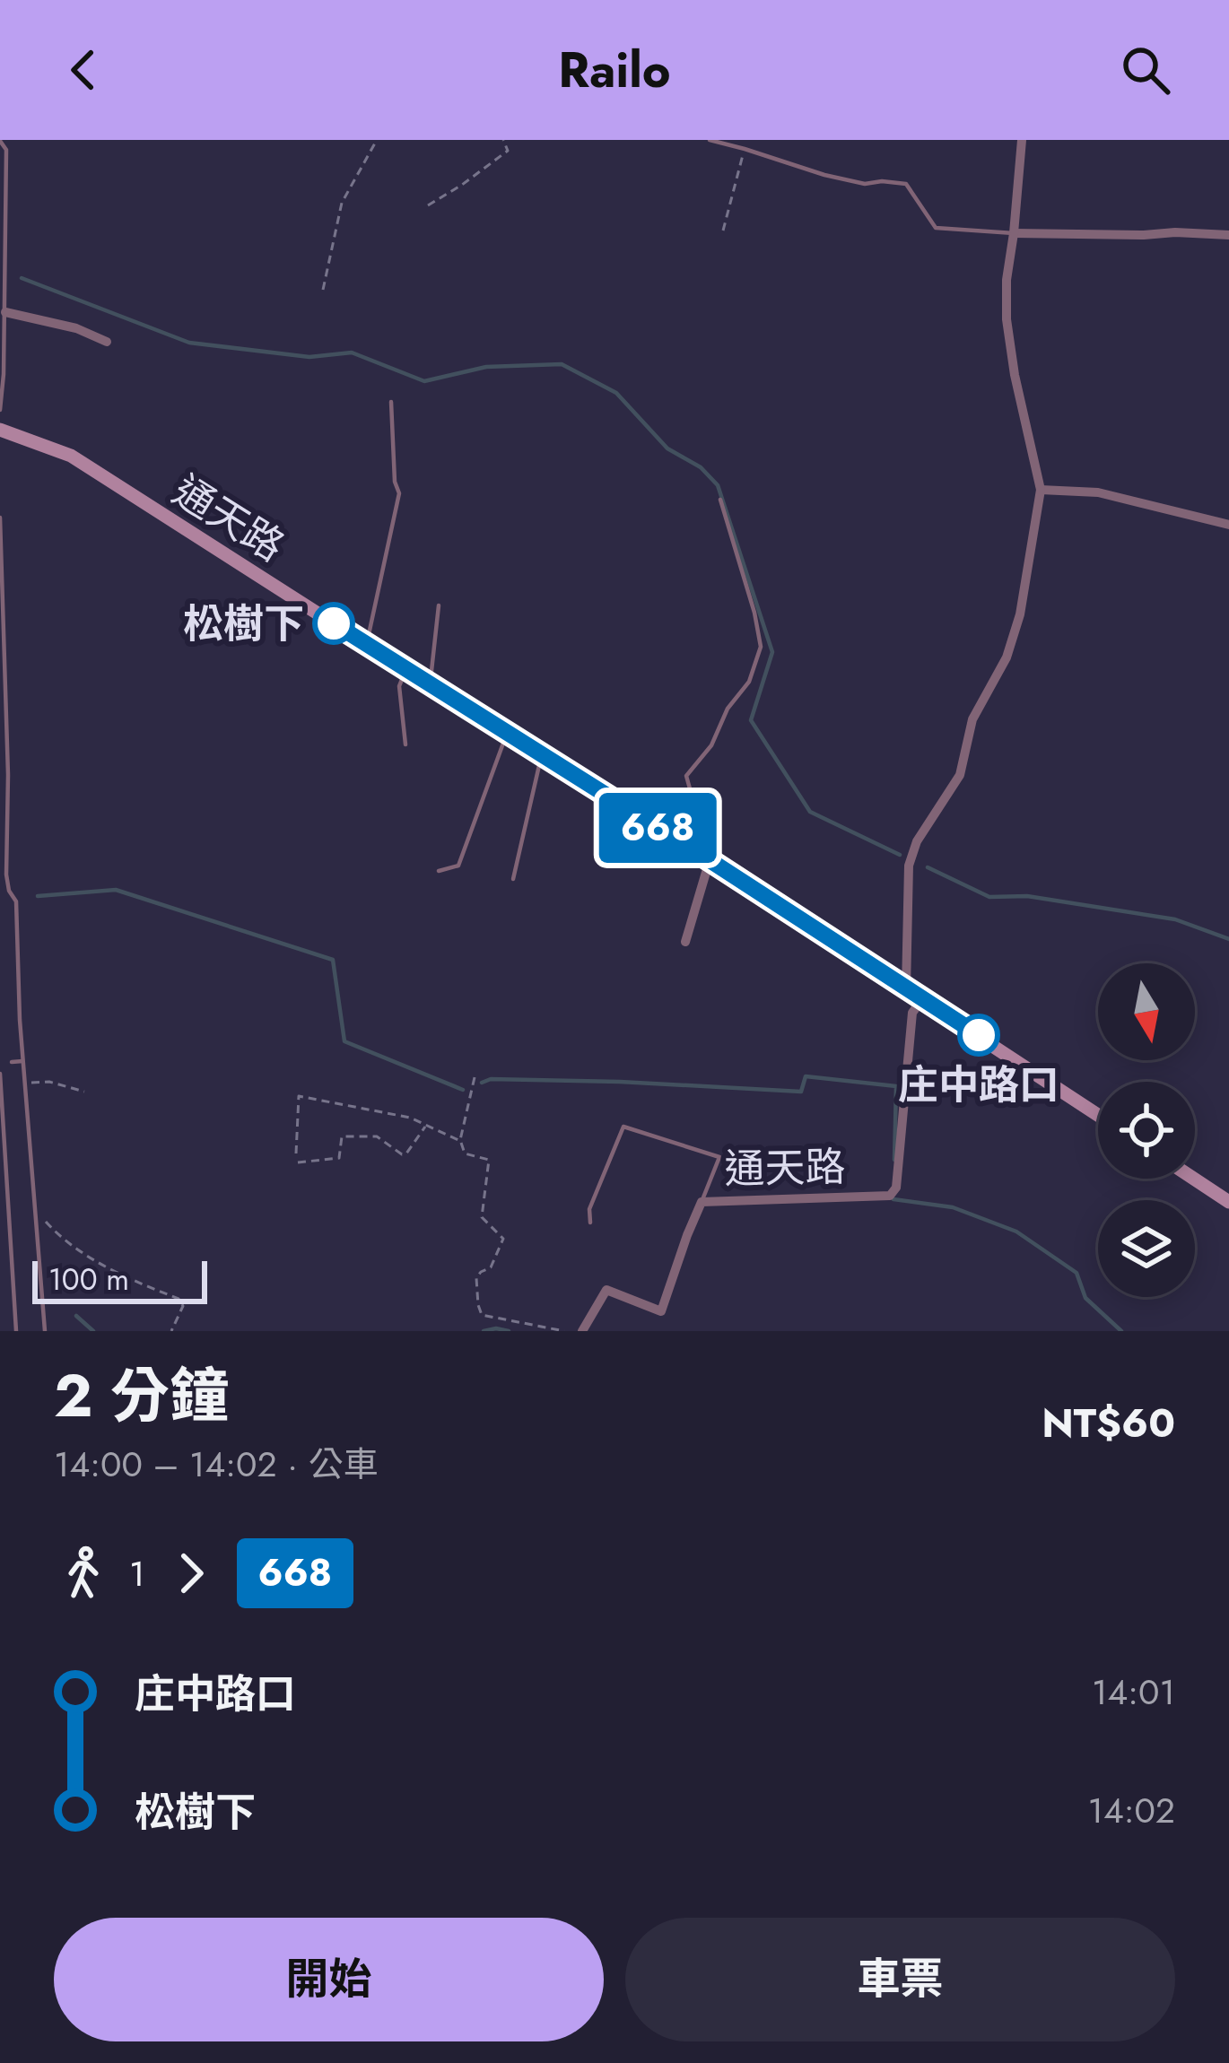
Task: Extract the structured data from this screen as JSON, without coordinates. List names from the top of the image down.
{
  "streets": {
    "street": ["通天路"]
  },
  "places": ["松樹下", "庄中路口"],
  "lines": ["bus line 668"],
  "scale_bar": "100 m",
  "north": "bottom",
  "page": {
    "header": "Railo",
    "on_map": "668",
    "scale": "100 m",
    "heading": ["2 分鐘", "14:00 – 14:02 · 公車", "NT$60"],
    "legs": ["1", "668"],
    "list": [
      {
        "name": "庄中路口",
        "value": "14:01"
      },
      {
        "name": "松樹下",
        "value": "14:02"
      }
    ],
    "buttons": ["開始", "車票"]
  }
}
